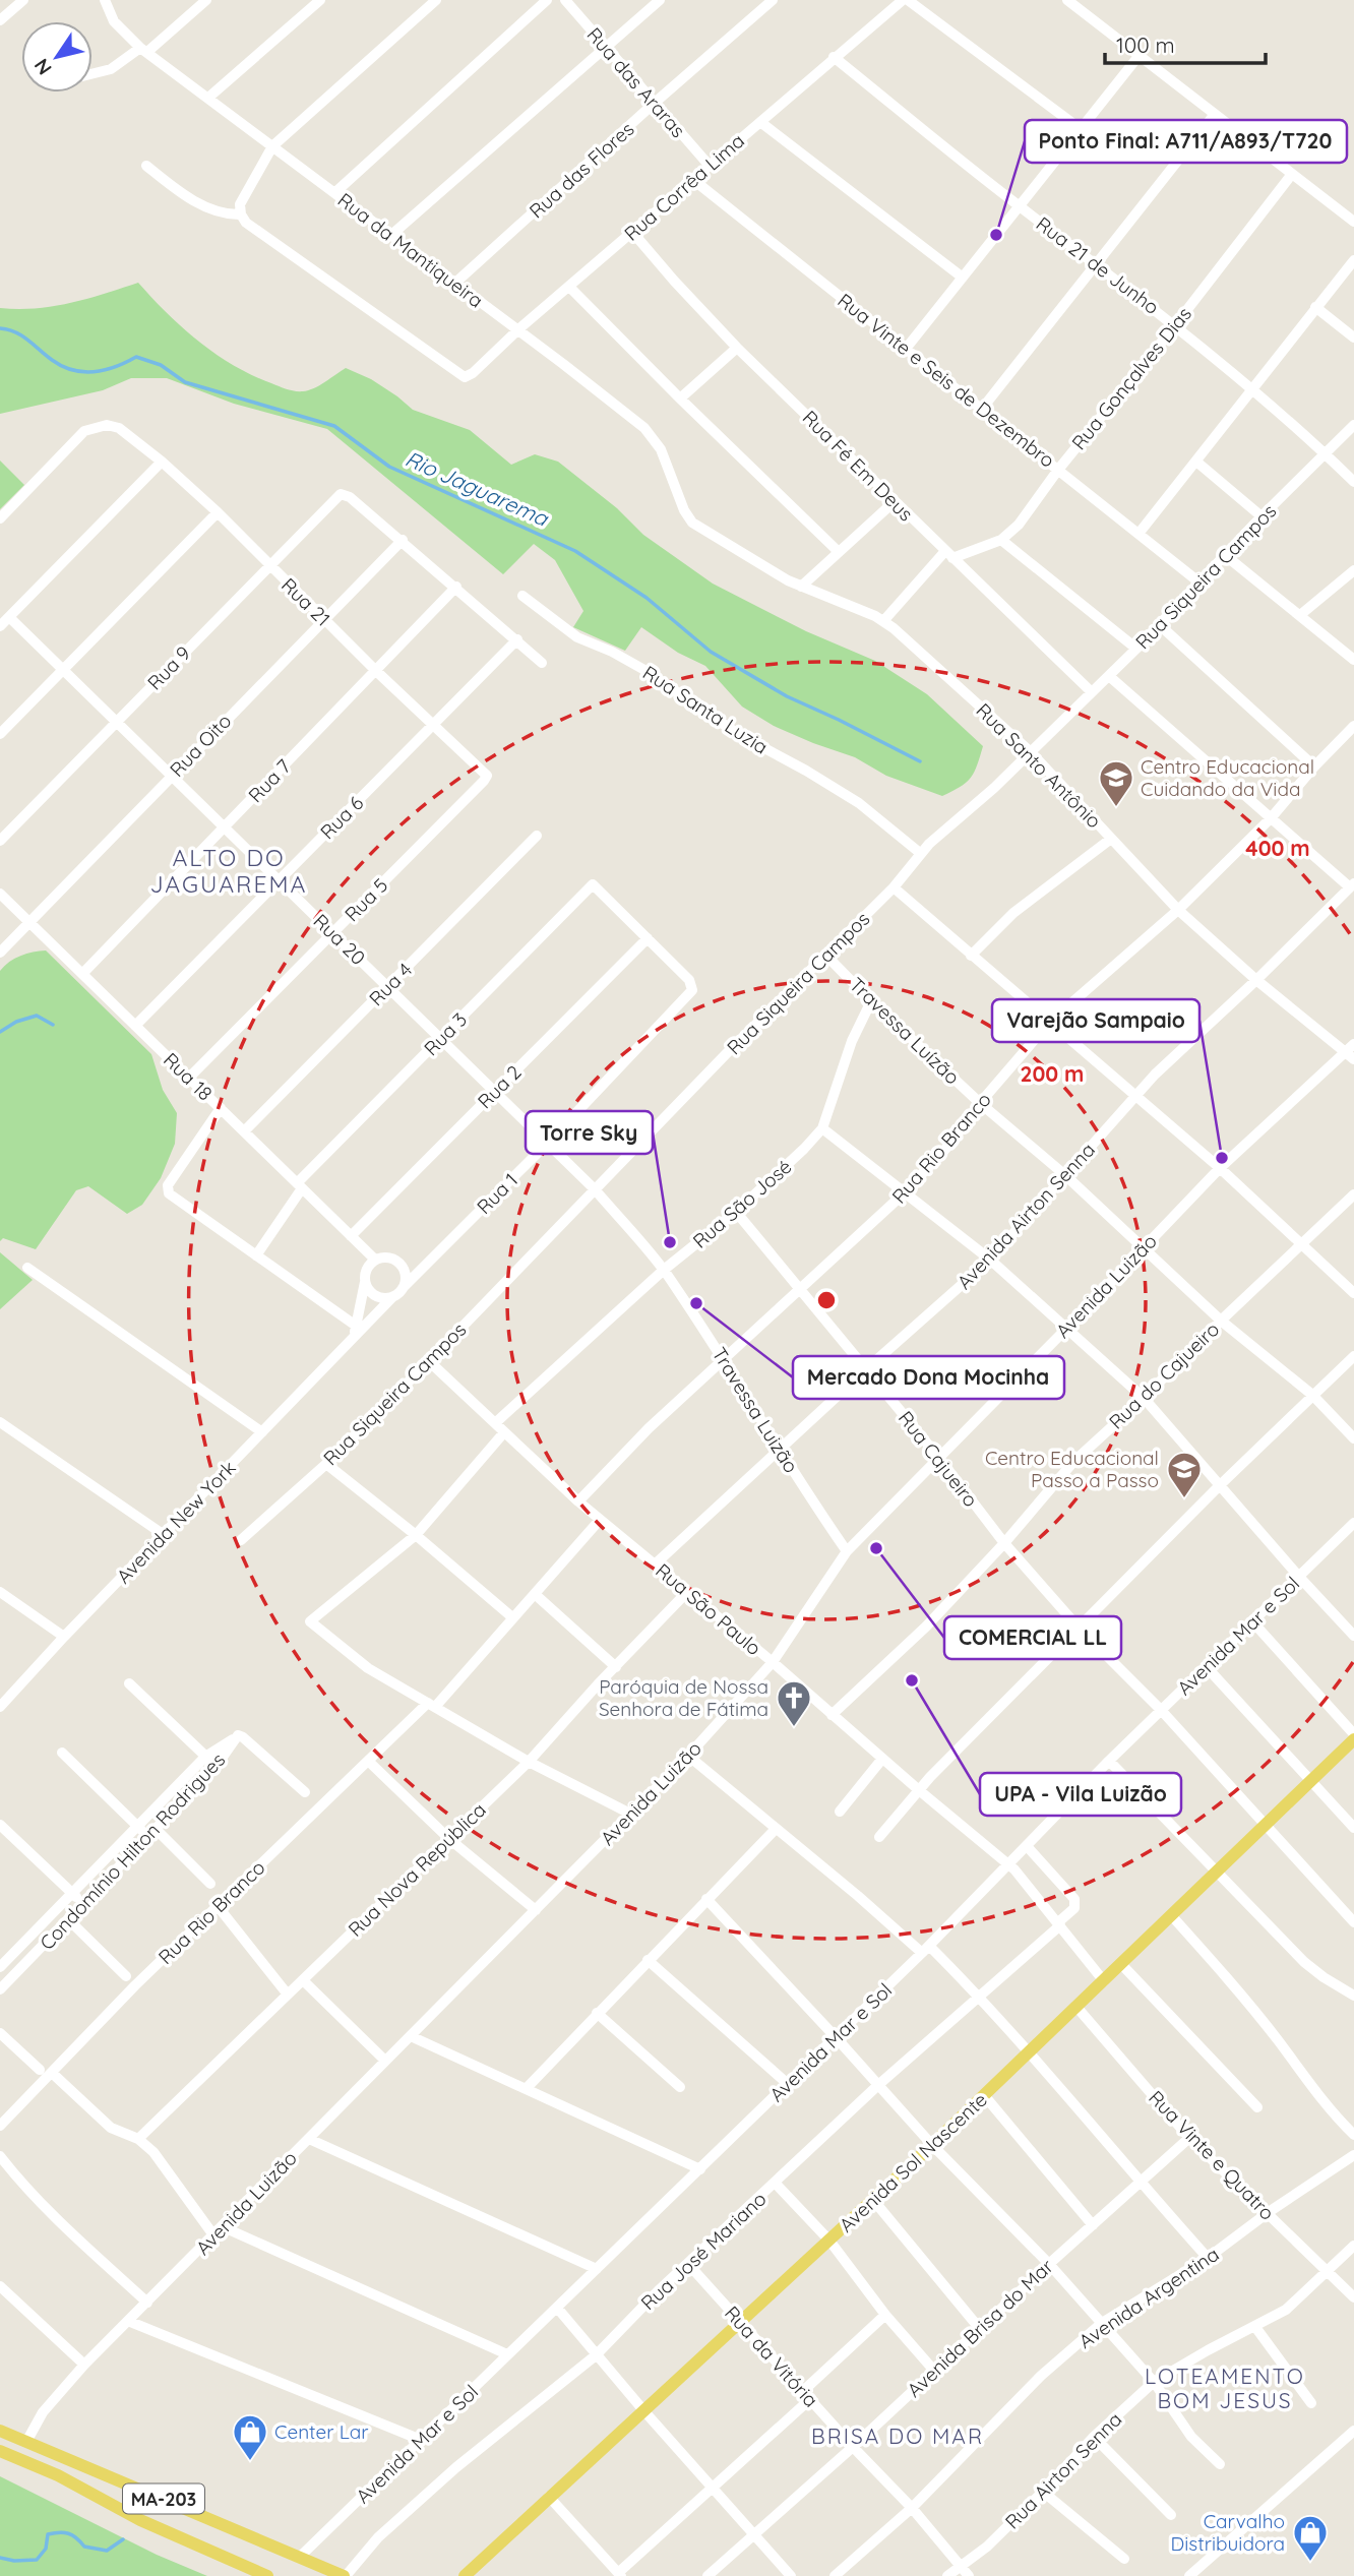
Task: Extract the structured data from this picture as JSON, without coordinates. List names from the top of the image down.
{
  "streets": {
    "main road": ["Avenida Sol Nascente", "MA-203"],
    "street": [
      "Rua das Araras",
      "Rua das Flores",
      "Rua Corrêa Lima",
      "Rua da Mantiqueira",
      "Rua 21 de Junho",
      "Rua Gonçalves Dias",
      "Rua Vinte e Seis de Dezembro",
      "Rua Fé Em Deus",
      "Rua Siqueira Campos",
      "Rua 21",
      "Rua 9",
      "Rua Santa Luzia",
      "Rua Oito",
      "Rua Santo Antônio",
      "Rua 7",
      "Rua 6",
      "Rua 5",
      "Rua 20",
      "Rua 4",
      "Travessa Luízão",
      "Rua 3",
      "Rua 18",
      "Rua 2",
      "Rua Rio Branco",
      "Rua 1",
      "Rua São José",
      "Avenida Airton Senna",
      "Avenida Luizão",
      "Rua do Cajueiro",
      "Travessa Luizão",
      "Rua Cajueiro",
      "Avenida New York",
      "Rua São Paulo",
      "Avenida Mar e Sol",
      "Condomínio Hilton Rodrigues",
      "Rua Nova República",
      "Rua Vinte e Quatro",
      "Rua José Mariano",
      "Avenida Argentina",
      "Avenida Brisa do Mar",
      "Rua da Vitória",
      "Rua Airton Senna"
    ]
  },
  "crossings": [
    ["Rua das Araras", "Rua das Flores"],
    ["Rua das Araras", "Rua Corrêa Lima"],
    ["Rua das Flores", "Rua da Mantiqueira"],
    ["Rua Corrêa Lima", "Rua da Mantiqueira"],
    ["Rua Corrêa Lima", "Rua 21 de Junho"],
    ["Rua Corrêa Lima", "Rua Vinte e Seis de Dezembro"],
    ["Rua Corrêa Lima", "Rua Fé Em Deus"],
    ["Rua da Mantiqueira", "Rua Santo Antônio"],
    ["Rua 21 de Junho", "Rua Gonçalves Dias"],
    ["Rua 21 de Junho", "Rua Siqueira Campos"],
    ["Rua Gonçalves Dias", "Rua Vinte e Seis de Dezembro"],
    ["Rua Gonçalves Dias", "Rua Fé Em Deus"],
    ["Rua Gonçalves Dias", "Rua Santo Antônio"],
    ["Rua Vinte e Seis de Dezembro", "Rua Siqueira Campos"],
    ["Rua Fé Em Deus", "Rua Siqueira Campos"],
    ["Rua Siqueira Campos", "Rua Santa Luzia"],
    ["Rua Siqueira Campos", "Rua Santo Antônio"],
    ["Rua Siqueira Campos", "Travessa Luízão"],
    ["Rua Siqueira Campos", "Travessa Luizão"],
    ["Rua Siqueira Campos", "Rua São Paulo"],
    ["Rua 21", "Rua 9"],
    ["Rua 21", "Rua Oito"],
    ["Rua 21", "Rua 7"],
    ["Rua 21", "Rua 6"],
    ["Rua 21", "Rua 5"],
    ["Rua 9", "Rua Oito"],
    ["Rua 9", "Rua 20"],
    ["Rua Oito", "Rua 20"],
    ["Rua Oito", "Rua 18"],
    ["Rua Santo Antônio", "Rua Rio Branco"],
    ["Rua Santo Antônio", "Avenida Airton Senna"],
    ["Rua Santo Antônio", "Avenida Luizão"],
    ["Rua 7", "Rua 20"],
    ["Rua 7", "Rua 18"],
    ["Rua 6", "Rua 20"],
    ["Rua 6", "Rua 18"],
    ["Rua 5", "Rua 20"],
    ["Rua 5", "Rua 18"],
    ["Rua 20", "Rua 4"],
    ["Rua 20", "Rua 3"],
    ["Rua 20", "Rua 2"],
    ["Rua 20", "Rua 1"],
    ["Rua 20", "Travessa Luizão"],
    ["Rua 4", "Rua 18"],
    ["Travessa Luízão", "Rua Rio Branco"],
    ["Travessa Luízão", "Rua São José"],
    ["Travessa Luízão", "Avenida Airton Senna"],
    ["Travessa Luízão", "Avenida Luizão"],
    ["Travessa Luízão", "Rua do Cajueiro"],
    ["Rua 3", "Rua 18"],
    ["Rua 3", "Rua 2"],
    ["Rua 3", "Rua 1"],
    ["Rua 18", "Rua 2"],
    ["Rua 18", "Rua 1"],
    ["Rua 18", "Avenida New York"],
    ["Rua 2", "Rua 1"],
    ["Rua Rio Branco", "Travessa Luizão"],
    ["Rua Rio Branco", "Rua Cajueiro"],
    ["Rua Rio Branco", "Rua São Paulo"],
    ["Rua 1", "Travessa Luizão"],
    ["Rua 1", "Avenida New York"],
    ["Rua São José", "Travessa Luizão"],
    ["Rua São José", "Rua Cajueiro"],
    ["Rua São José", "Rua São Paulo"],
    ["Avenida Airton Senna", "Travessa Luizão"],
    ["Avenida Airton Senna", "Rua Cajueiro"],
    ["Avenida Airton Senna", "Rua São Paulo"],
    ["Avenida Luizão", "Travessa Luizão"],
    ["Avenida Luizão", "Rua Cajueiro"],
    ["Avenida Luizão", "Rua São Paulo"],
    ["Avenida Luizão", "MA-203"],
    ["Rua do Cajueiro", "Rua Cajueiro"],
    ["Rua do Cajueiro", "Rua São Paulo"],
    ["Rua Cajueiro", "Avenida Mar e Sol"],
    ["Rua Cajueiro", "Avenida Sol Nascente"],
    ["Rua São Paulo", "Avenida Mar e Sol"],
    ["Rua São Paulo", "Rua Nova República"],
    ["Rua São Paulo", "Avenida Sol Nascente"],
    ["Rua São Paulo", "Rua José Mariano"],
    ["Avenida Mar e Sol", "Rua José Mariano"],
    ["Avenida Mar e Sol", "MA-203"],
    ["Rua Vinte e Quatro", "Avenida Sol Nascente"],
    ["Rua Vinte e Quatro", "Avenida Argentina"],
    ["Rua Vinte e Quatro", "Avenida Brisa do Mar"],
    ["Rua Vinte e Quatro", "Rua Airton Senna"],
    ["Avenida Sol Nascente", "Rua da Vitória"],
    ["Rua José Mariano", "Rua da Vitória"],
    ["Rua José Mariano", "MA-203"],
    ["Avenida Argentina", "Rua da Vitória"],
    ["Avenida Brisa do Mar", "Rua da Vitória"],
    ["Rua da Vitória", "Rua Airton Senna"]
  ],
  "districts": ["ALTO DO JAGUAREMA", "LOTEAMENTO BOM JESUS", "BRISA DO MAR"],
  "water": ["Rio Jaguarema"],
  "places": {
    "other": [
      "Ponto Final: A711/A893/T720",
      "Varejão Sampaio",
      "Torre Sky",
      "Mercado Dona Mocinha",
      "COMERCIAL LL",
      "UPA - Vila Luizão"
    ],
    "school or university": ["Centro Educacional Cuidando da Vida", "Centro Educacional Passo a Passo"],
    "church": ["Paróquia de Nossa Senhora de Fátima"],
    "shop": ["Center Lar", "Carvalho Distribuidora"]
  },
  "scale_bar": "100 m",
  "north": "bottom left",
  "rings": ["400 m", "200 m"]
}
